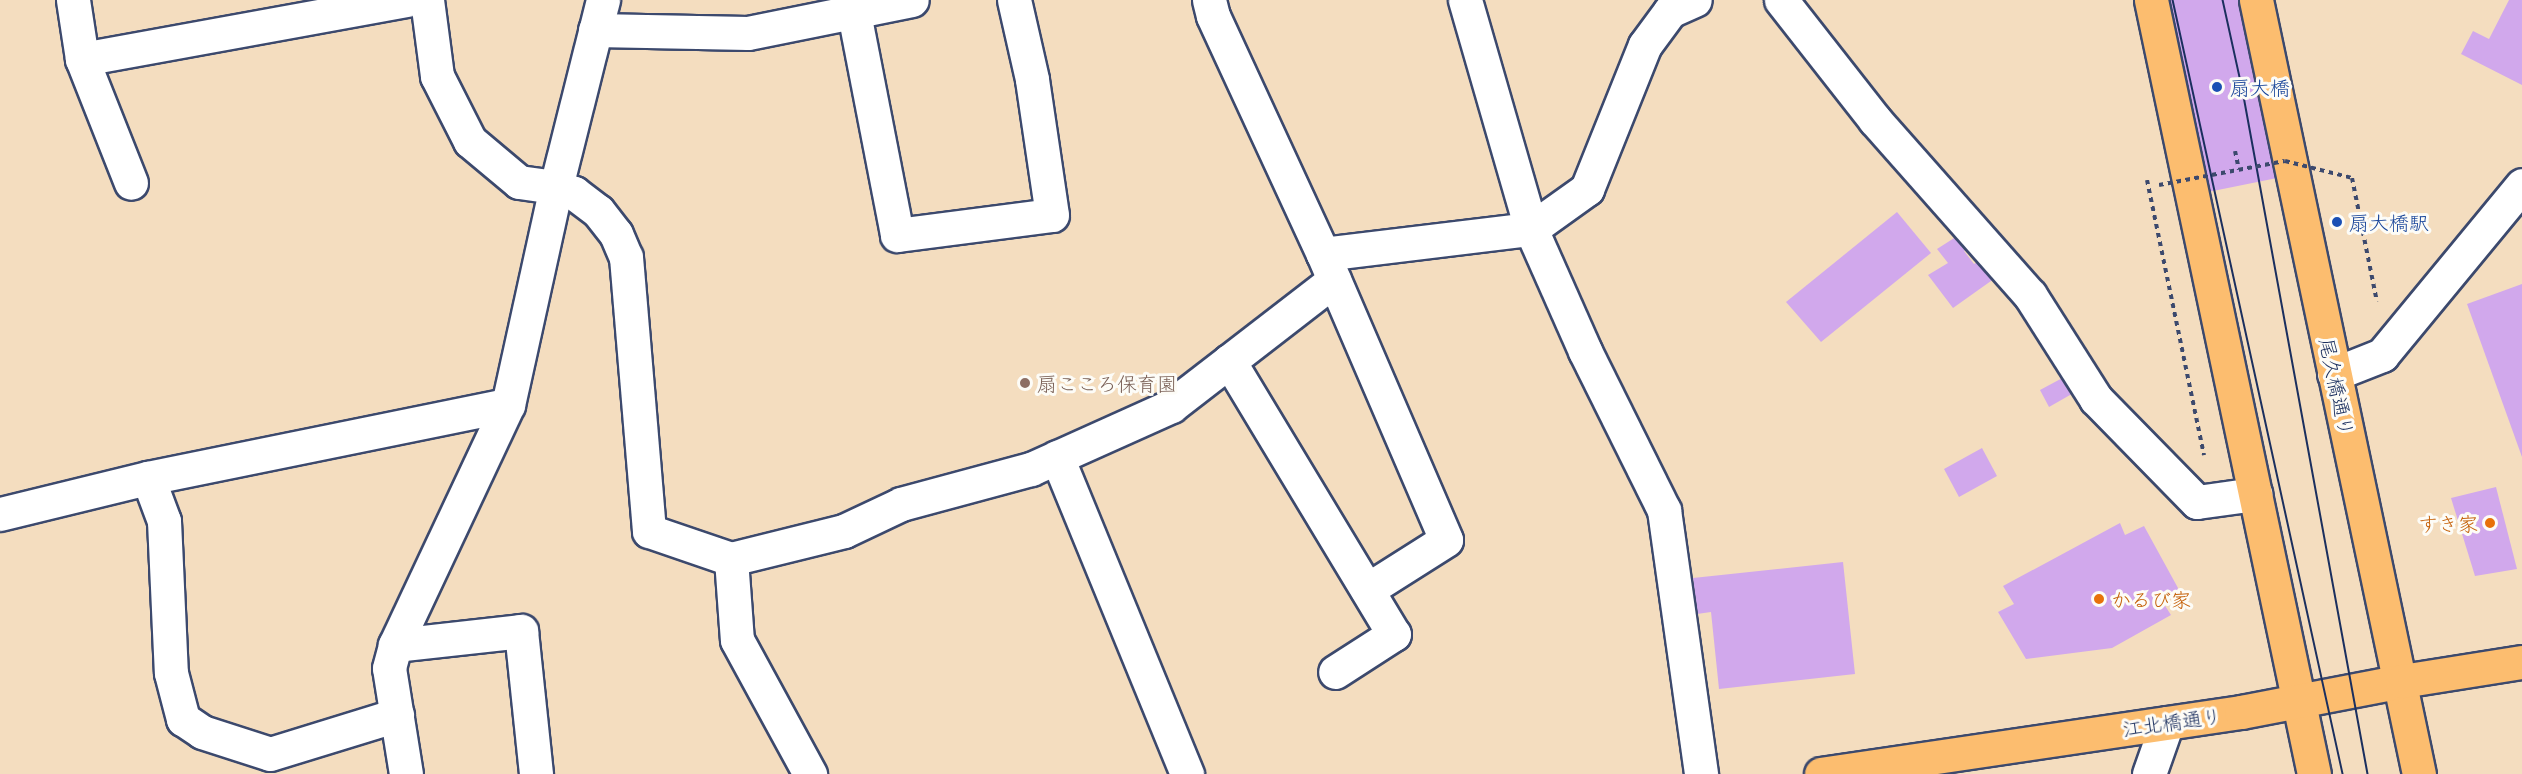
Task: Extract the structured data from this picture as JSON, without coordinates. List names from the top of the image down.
{
  "streets": {
    "main road": ["尾久橋通り", "江北橋通り"]
  },
  "crossings": [
    ["尾久橋通り", "江北橋通り"]
  ],
  "places": [
    "扇大橋",
    "扇大橋駅",
    "扇こころ保育園",
    "すき家",
    "かるび家"
  ]
}
